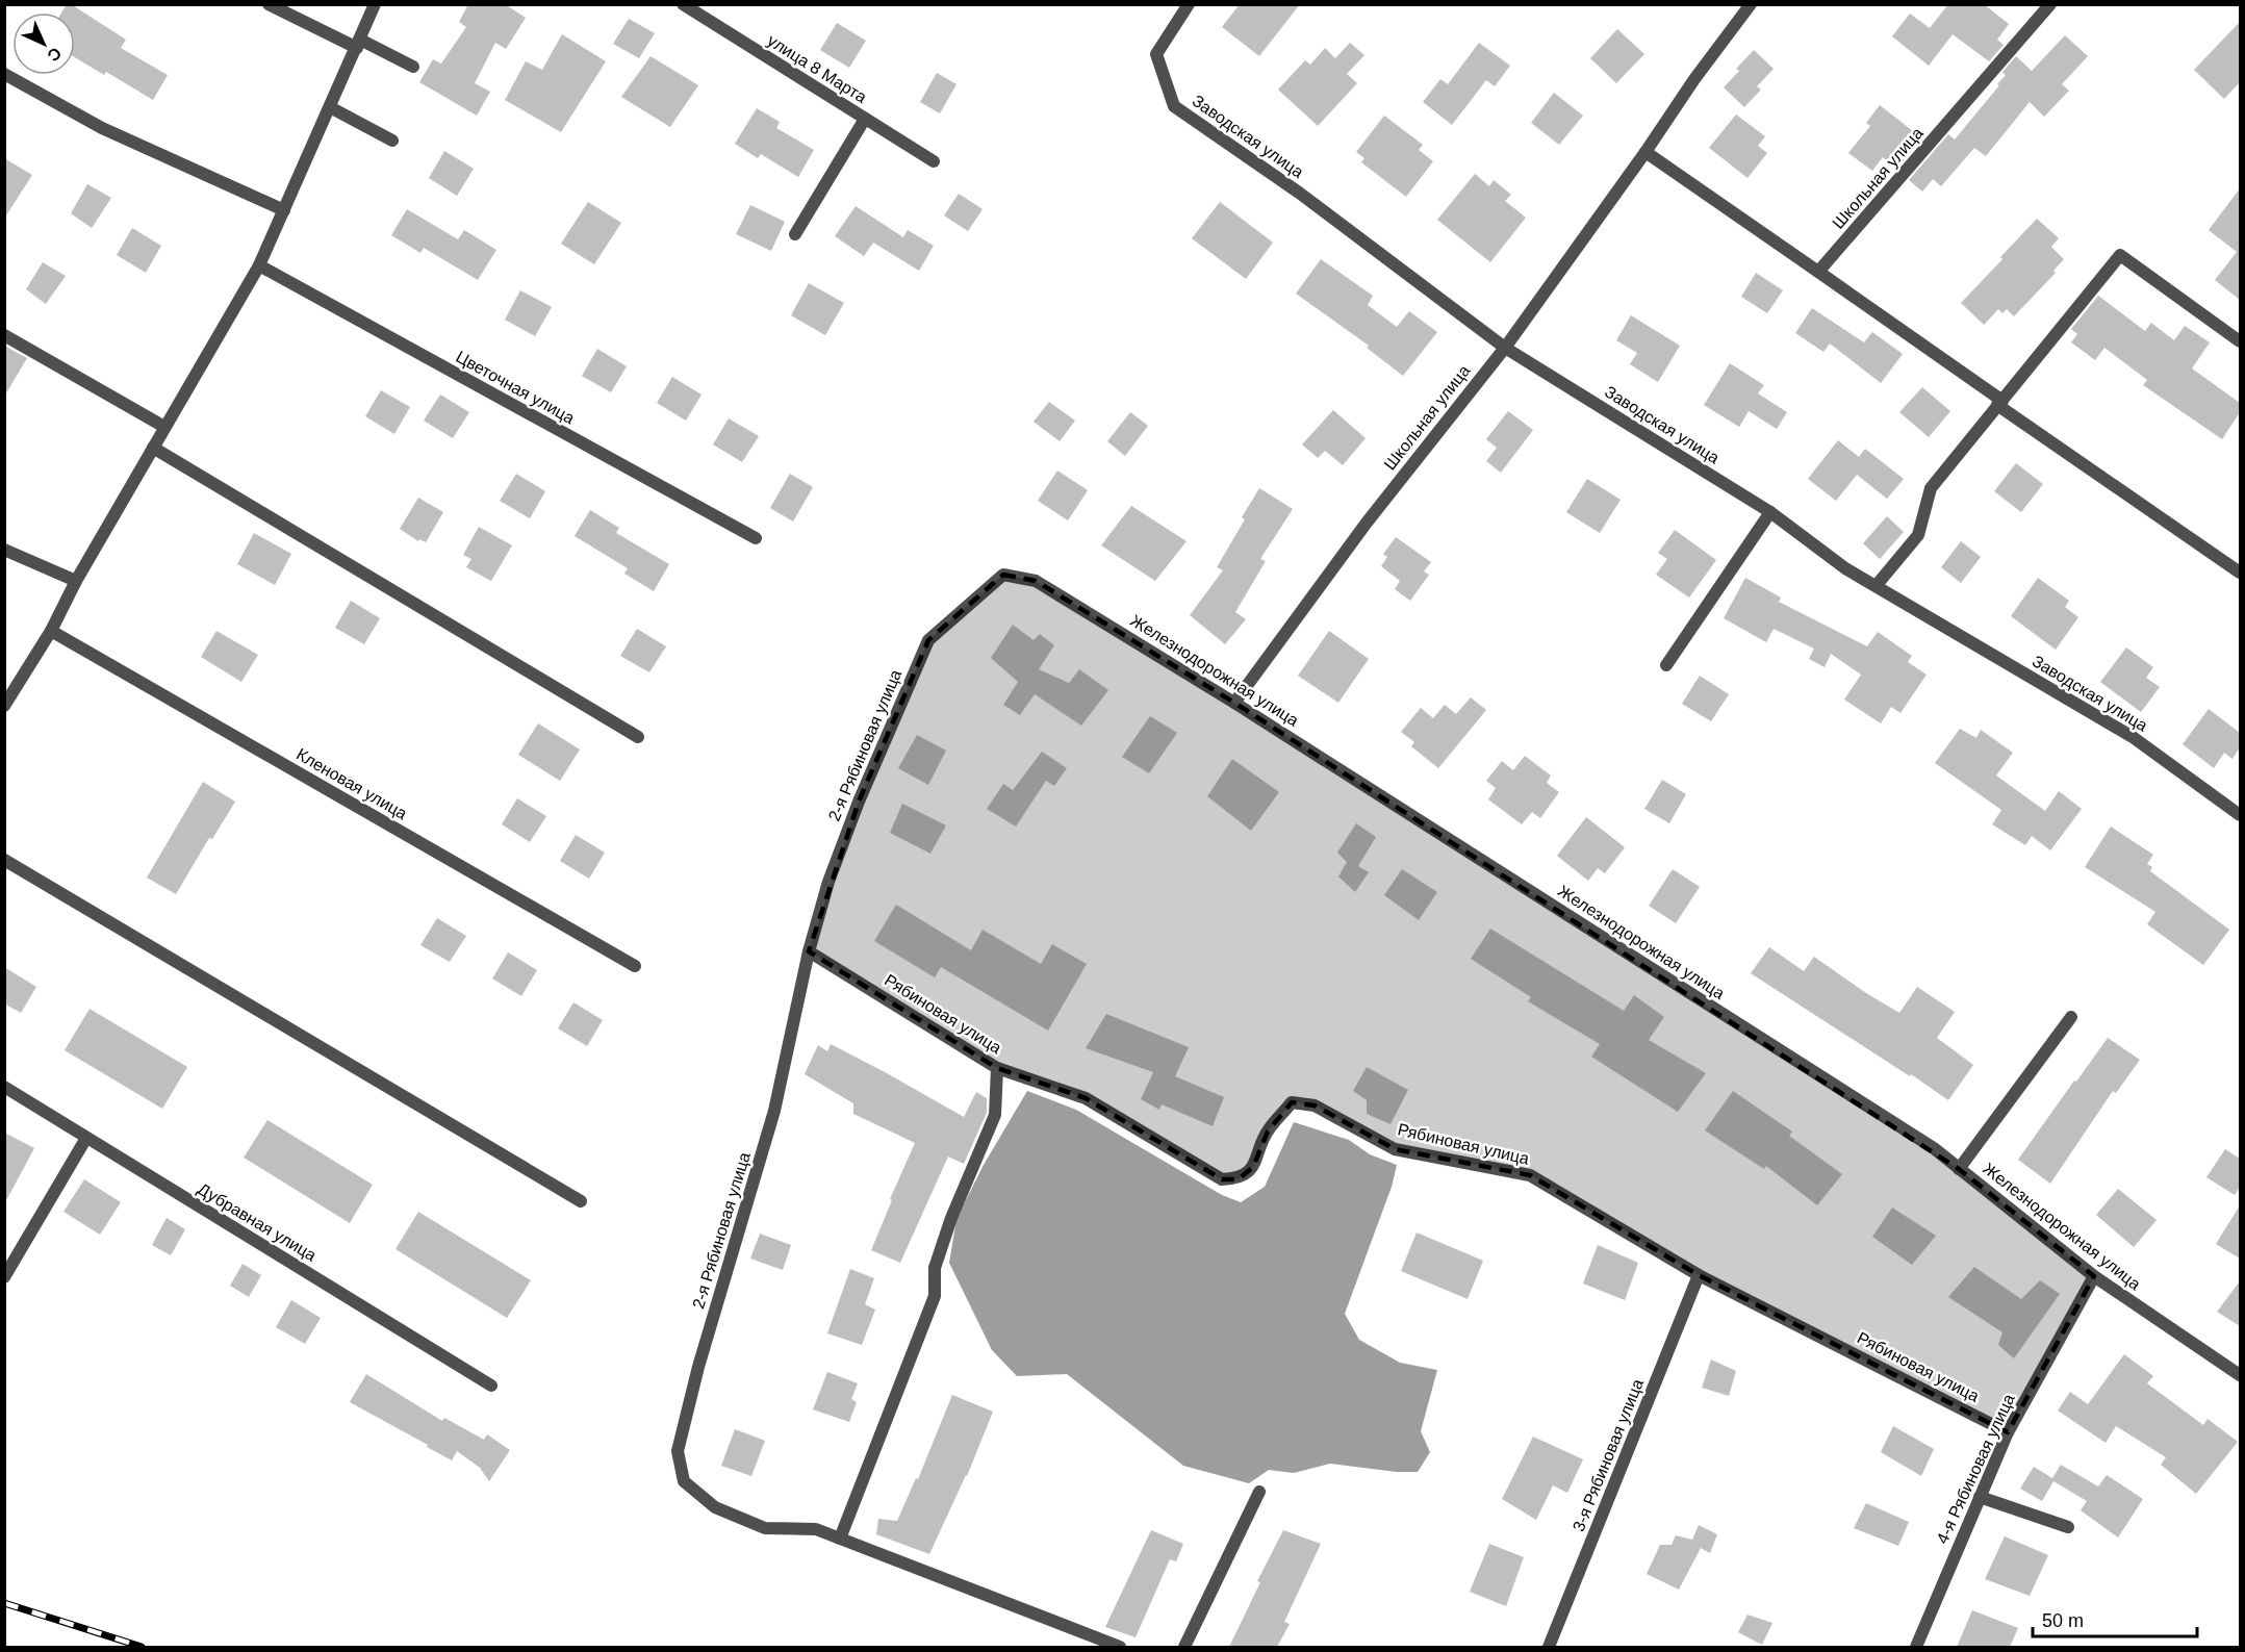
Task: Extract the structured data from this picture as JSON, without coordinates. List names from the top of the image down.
{
  "streets": {
    "street": [
      "улица 8 Марта",
      "Заводская улица",
      "Школьная улица",
      "Цветочная улица",
      "Железнодорожная улица",
      "2-я Рябиновая улица",
      "Кленовая улица",
      "Рябиновая улица",
      "Дубравная улица",
      "3-я Рябиновая улица",
      "4-я Рябиновая улица"
    ]
  },
  "crossings": [
    ["Заводская улица", "Школьная улица"],
    ["Школьная улица", "Железнодорожная улица"],
    ["Железнодорожная улица", "2-я Рябиновая улица"],
    ["Железнодорожная улица", "4-я Рябиновая улица"],
    ["2-я Рябиновая улица", "Рябиновая улица"],
    ["Рябиновая улица", "3-я Рябиновая улица"],
    ["Рябиновая улица", "4-я Рябиновая улица"]
  ],
  "scale_bar": "50 m",
  "north": "bottom right"
}
